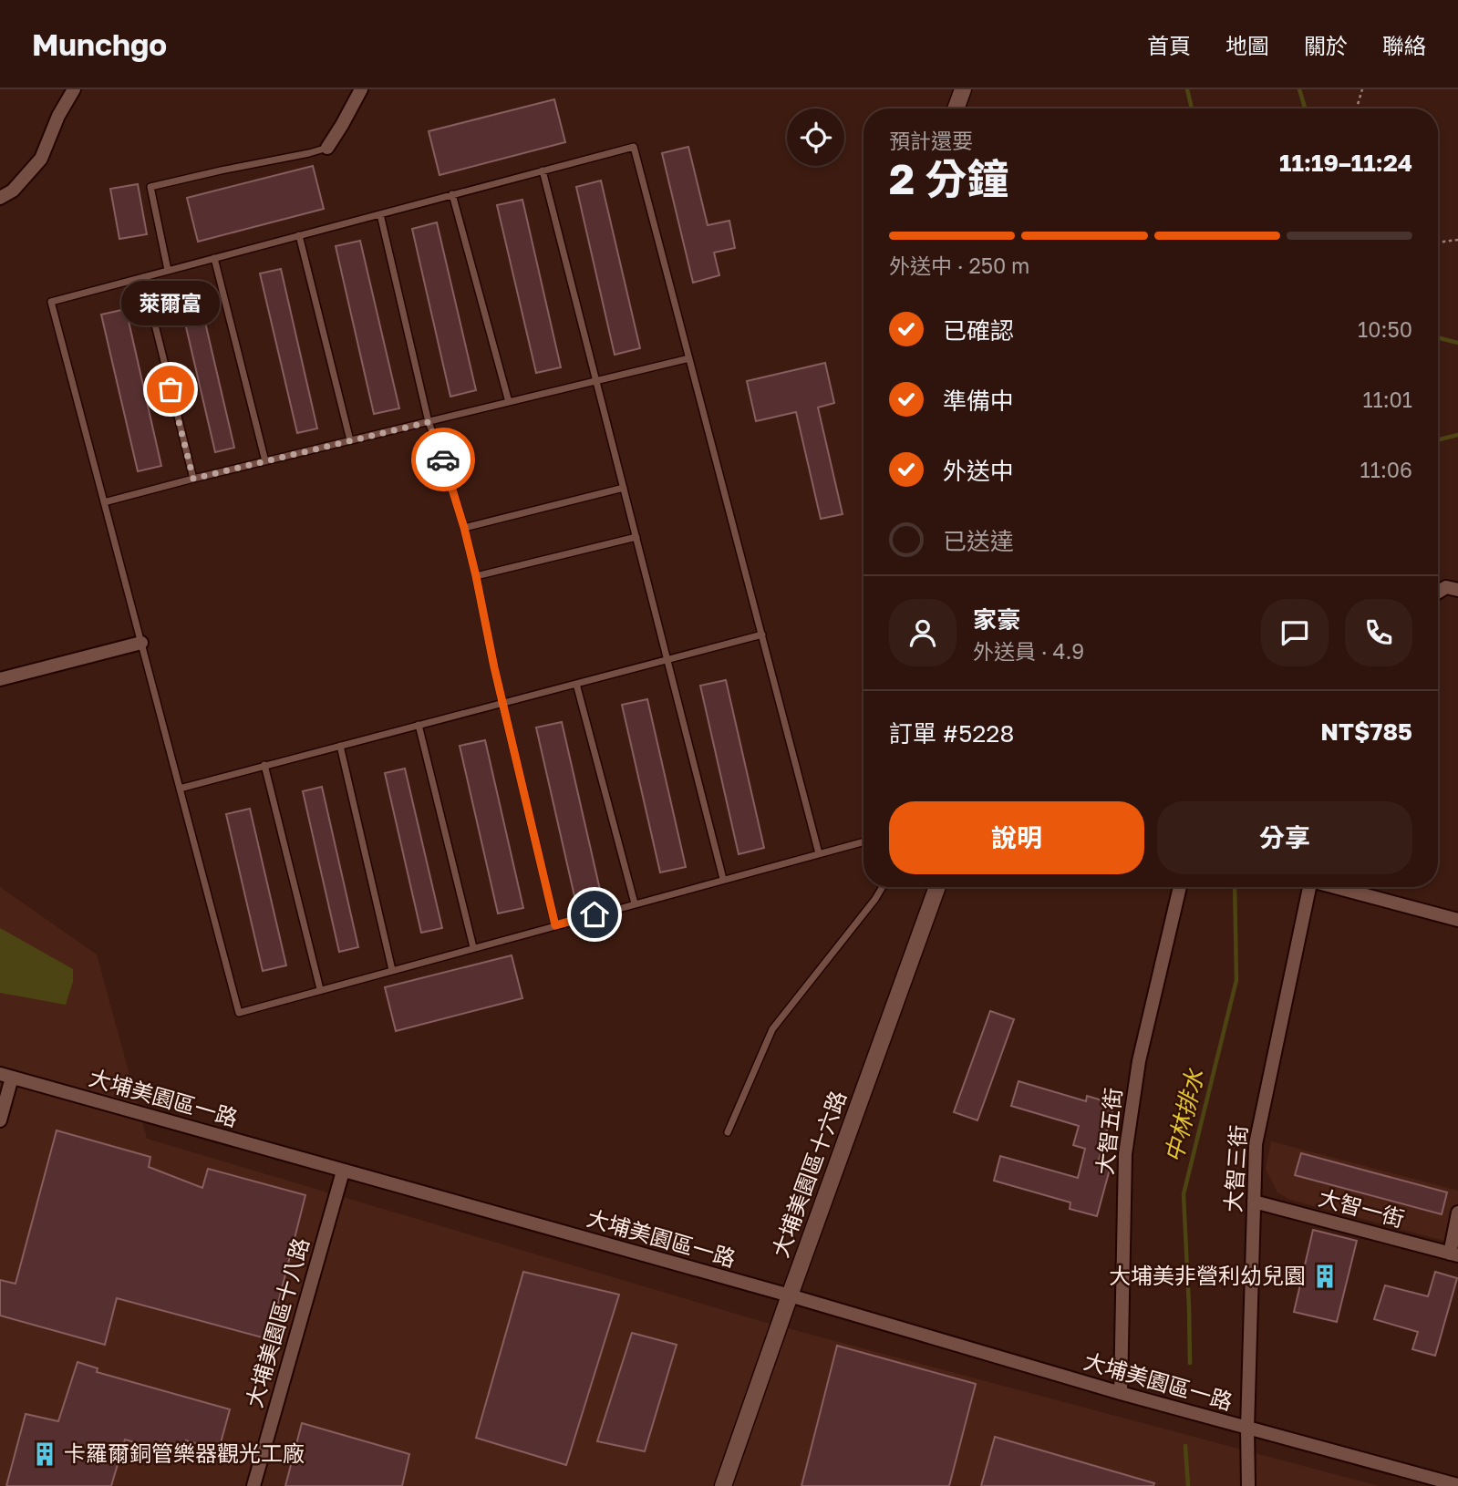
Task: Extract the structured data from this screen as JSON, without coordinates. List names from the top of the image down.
{
  "streets": {
    "street": [
      "大埔美園區一路",
      "大智五街",
      "大智三街",
      "大埔美園區十六路",
      "大智一街",
      "大埔美園區十八路"
    ]
  },
  "crossings": [
    ["大埔美園區一路", "大智五街"],
    ["大埔美園區一路", "大智三街"],
    ["大埔美園區一路", "大埔美園區十六路"],
    ["大埔美園區一路", "大埔美園區十八路"],
    ["大智三街", "大智一街"]
  ],
  "water": ["中林排水"],
  "places": {
    "other": ["萊爾富"],
    "building": ["大埔美非營利幼兒園", "卡羅爾銅管樂器觀光工廠"]
  },
  "page": {
    "header": "Munchgo",
    "nav": [
      "首頁",
      "地圖",
      "關於",
      "聯絡"
    ],
    "heading": ["2 分鐘", "預計還要", "11:19–11:24"],
    "panel": [
      "家豪",
      "外送員 · 4.9",
      "訂單 #5228",
      "NT$785"
    ],
    "bar": "外送中 · 250 m",
    "bubble": "萊爾富",
    "list": [
      ["已確認", "10:50"],
      ["準備中", "11:01"],
      ["外送中", "11:06"],
      "已送達"
    ],
    "buttons": ["說明", "分享"]
  }
}
